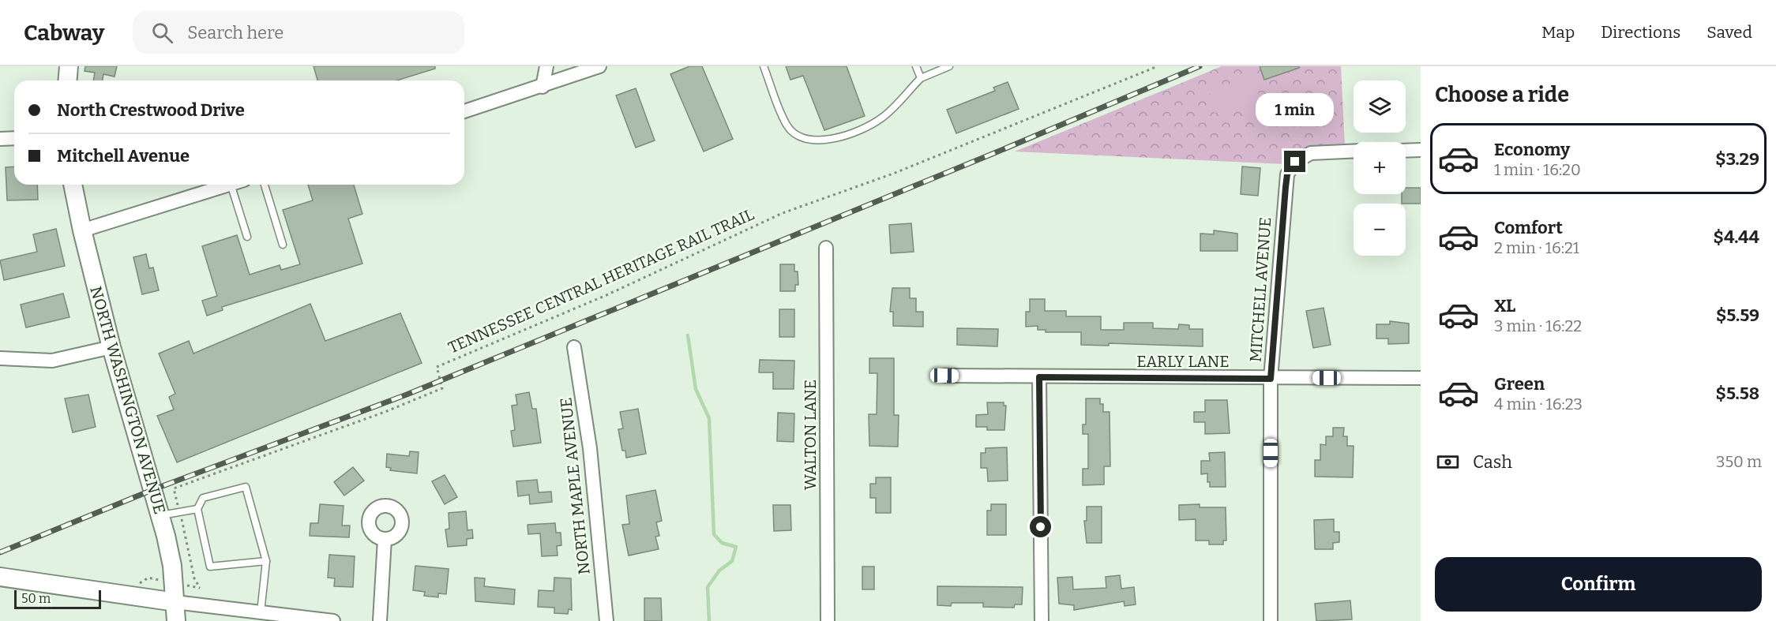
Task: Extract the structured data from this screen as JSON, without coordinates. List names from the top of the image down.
{
  "streets": {
    "main road": ["NORTH WASHINGTON AVENUE"],
    "street": [
      "MITCHELL AVENUE",
      "EARLY LANE",
      "WALTON LANE",
      "NORTH MAPLE AVENUE"
    ],
    "path": ["TENNESSEE CENTRAL HERITAGE RAIL TRAIL"]
  },
  "crossings": [
    ["MITCHELL AVENUE", "EARLY LANE"]
  ],
  "scale_bar": "50 m",
  "page": {
    "header": "Cabway",
    "search": "Search here",
    "nav": ["Map", "Directions", "Saved"],
    "heading": "Choose a ride",
    "map_buttons": ["+", "−"],
    "banner": ["North Crestwood Drive", "Mitchell Avenue"],
    "bubble": "1 min",
    "list": [
      {
        "name": "Economy",
        "note": "1 min · 16:20",
        "value": "$3.29"
      },
      {
        "name": "Comfort",
        "note": "2 min · 16:21",
        "value": "$4.44"
      },
      {
        "name": "XL",
        "note": "3 min · 16:22",
        "value": "$5.59"
      },
      {
        "name": "Green",
        "note": "4 min · 16:23",
        "value": "$5.58"
      }
    ],
    "pay": ["Cash", "350 m"],
    "buttons": "Confirm",
    "scale": "50 m"
  }
}
